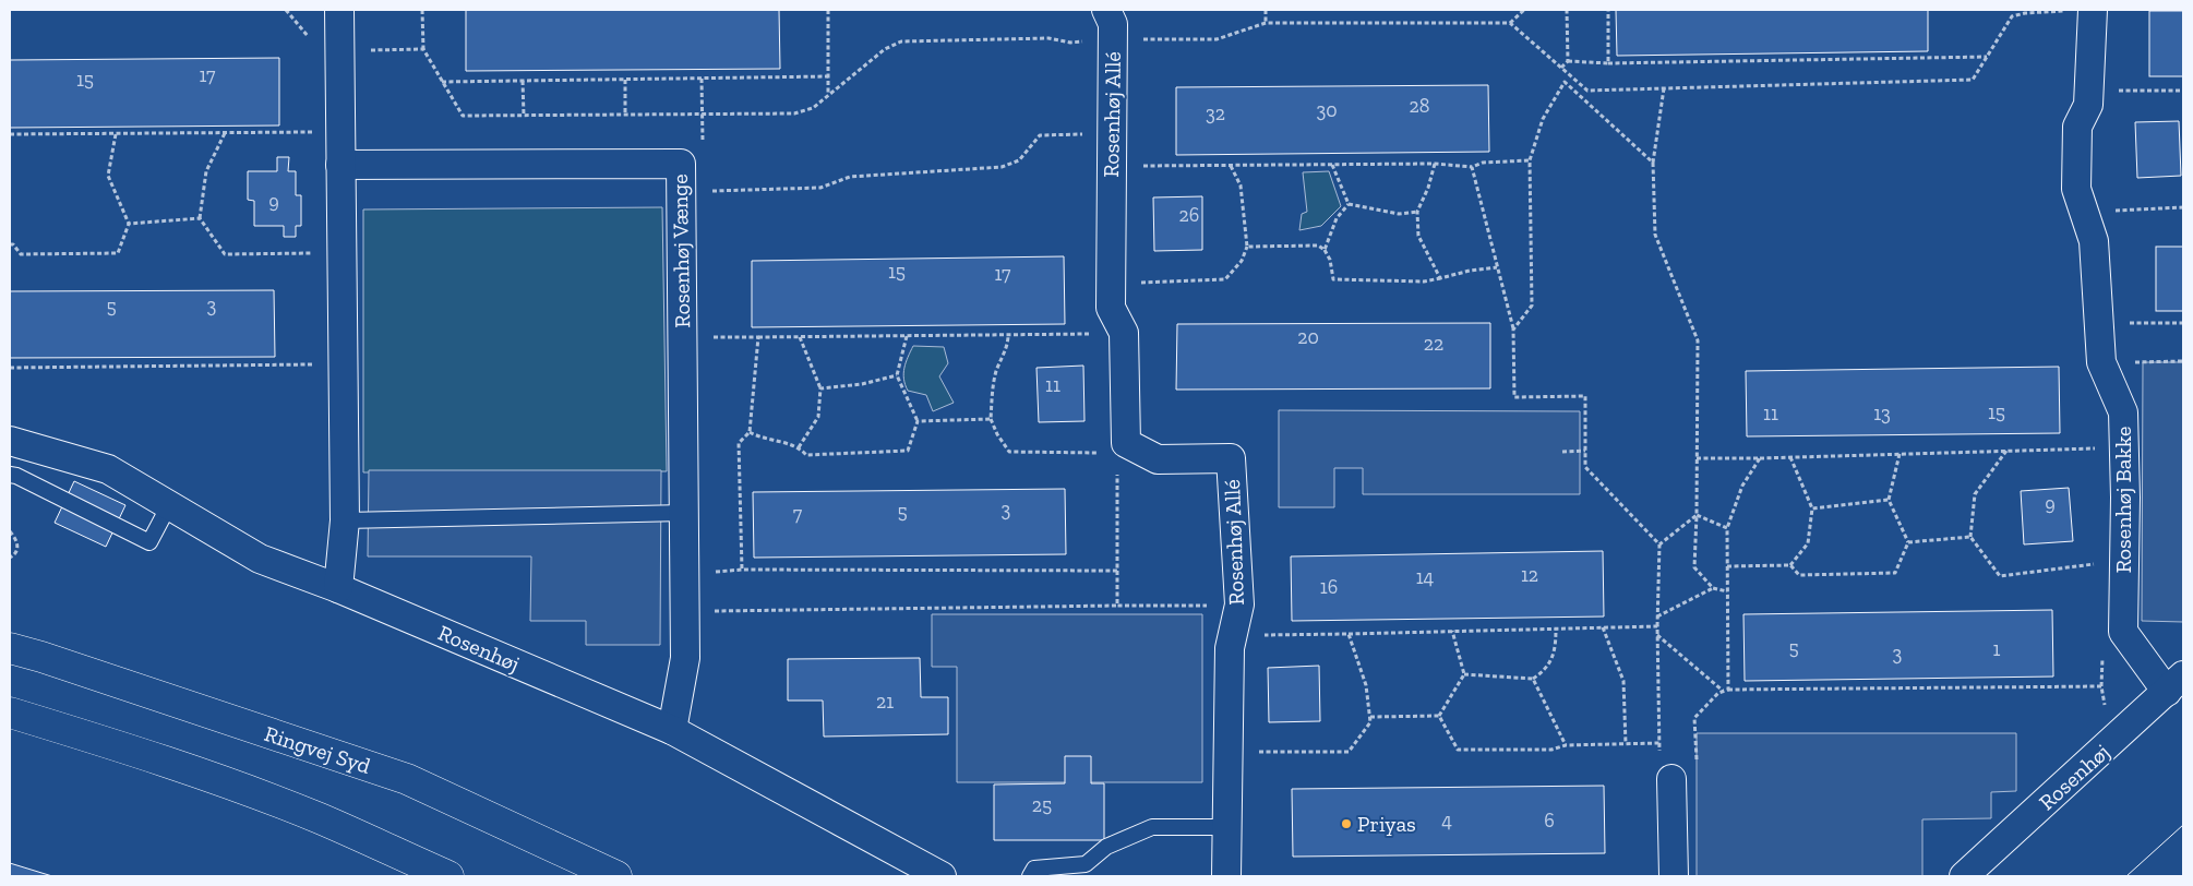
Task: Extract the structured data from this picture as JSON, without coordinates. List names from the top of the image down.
{
  "streets": {
    "main road": ["Ringvej Syd"],
    "street": [
      "Rosenhøj Allé",
      "Rosenhøj Vænge",
      "Rosenhøj Bakke",
      "Rosenhøj"
    ]
  },
  "crossings": [
    ["Rosenhøj Vænge", "Rosenhøj"],
    ["Rosenhøj Bakke", "Rosenhøj"]
  ],
  "places": ["Priyas"],
  "house_numbers": [
    "17",
    "15",
    "28",
    "30",
    "32",
    "9",
    "26",
    "15",
    "17",
    "3",
    "5",
    "20",
    "22",
    "11",
    "15",
    "11",
    "13",
    "9",
    "3",
    "5",
    "7",
    "12",
    "14",
    "16",
    "5",
    "1",
    "3",
    "21",
    "25",
    "4",
    "6"
  ]
}
